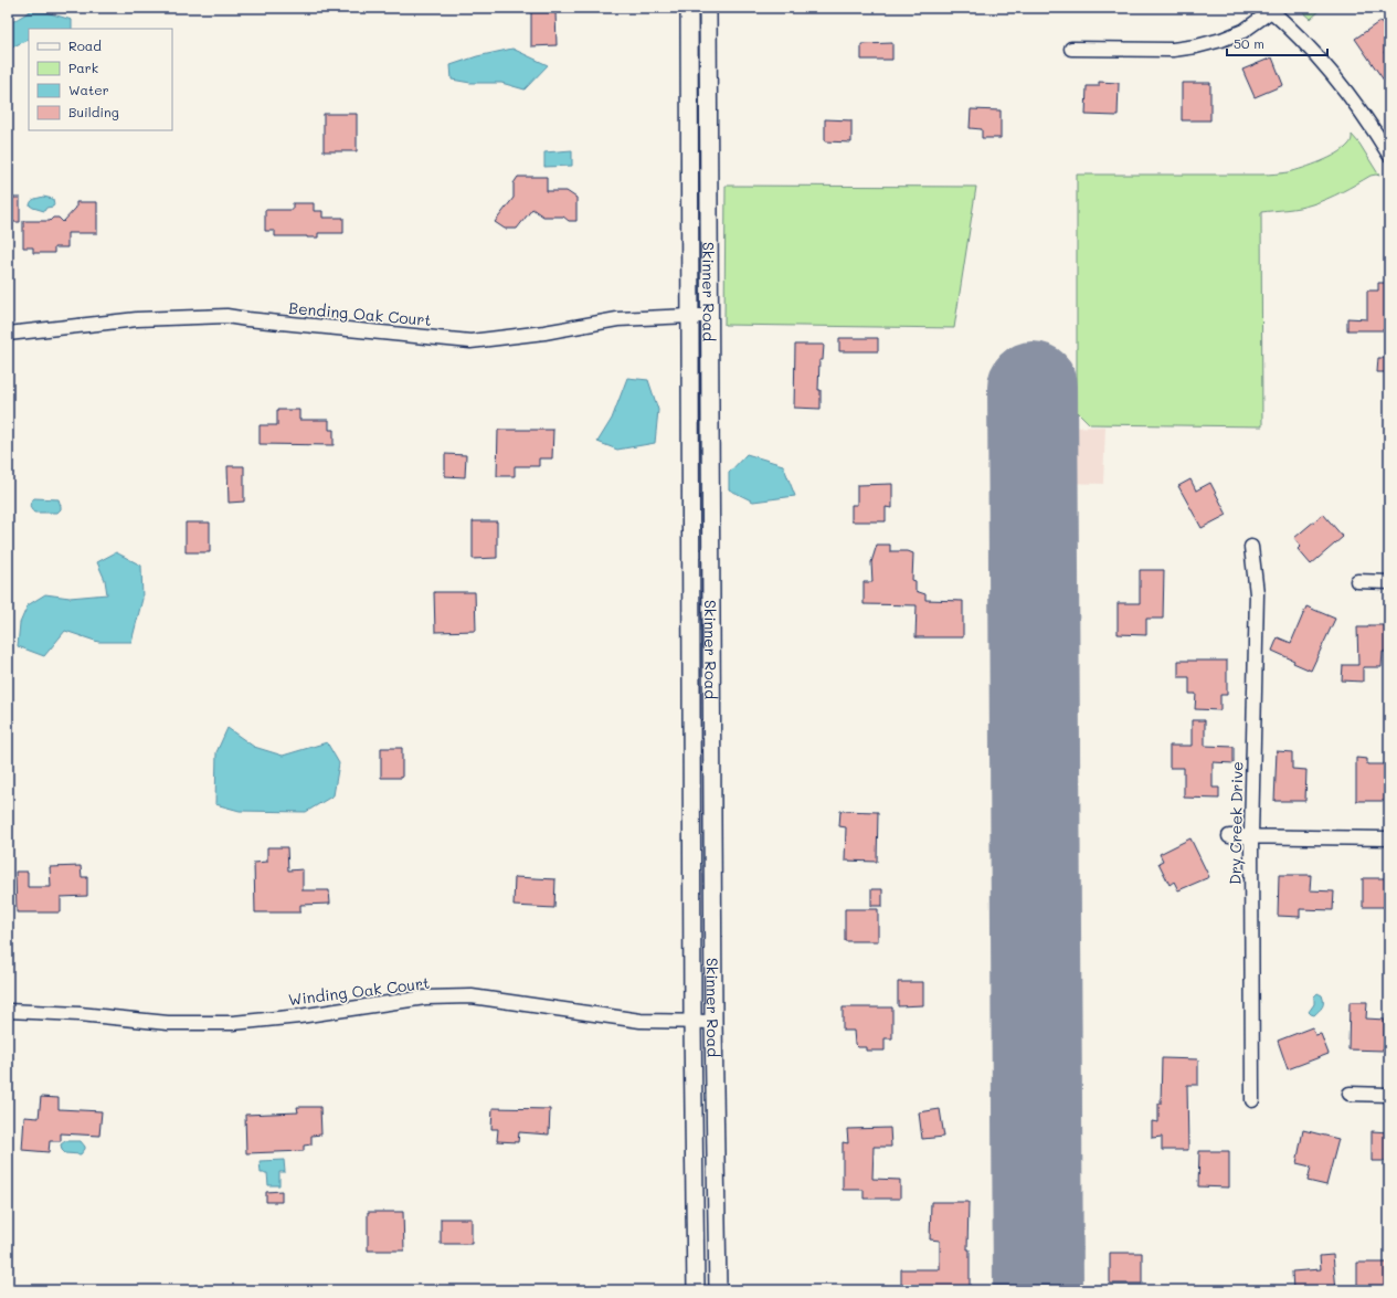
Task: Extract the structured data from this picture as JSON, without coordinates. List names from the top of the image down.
{
  "streets": {
    "street": [
      "Skinner Road",
      "Bending Oak Court",
      "Dry Creek Drive",
      "Winding Oak Court"
    ]
  },
  "crossings": [
    ["Skinner Road", "Bending Oak Court"],
    ["Skinner Road", "Winding Oak Court"]
  ],
  "legend": [
    "Road",
    "Park",
    "Water",
    "Building"
  ],
  "scale_bar": "50 m"
}
